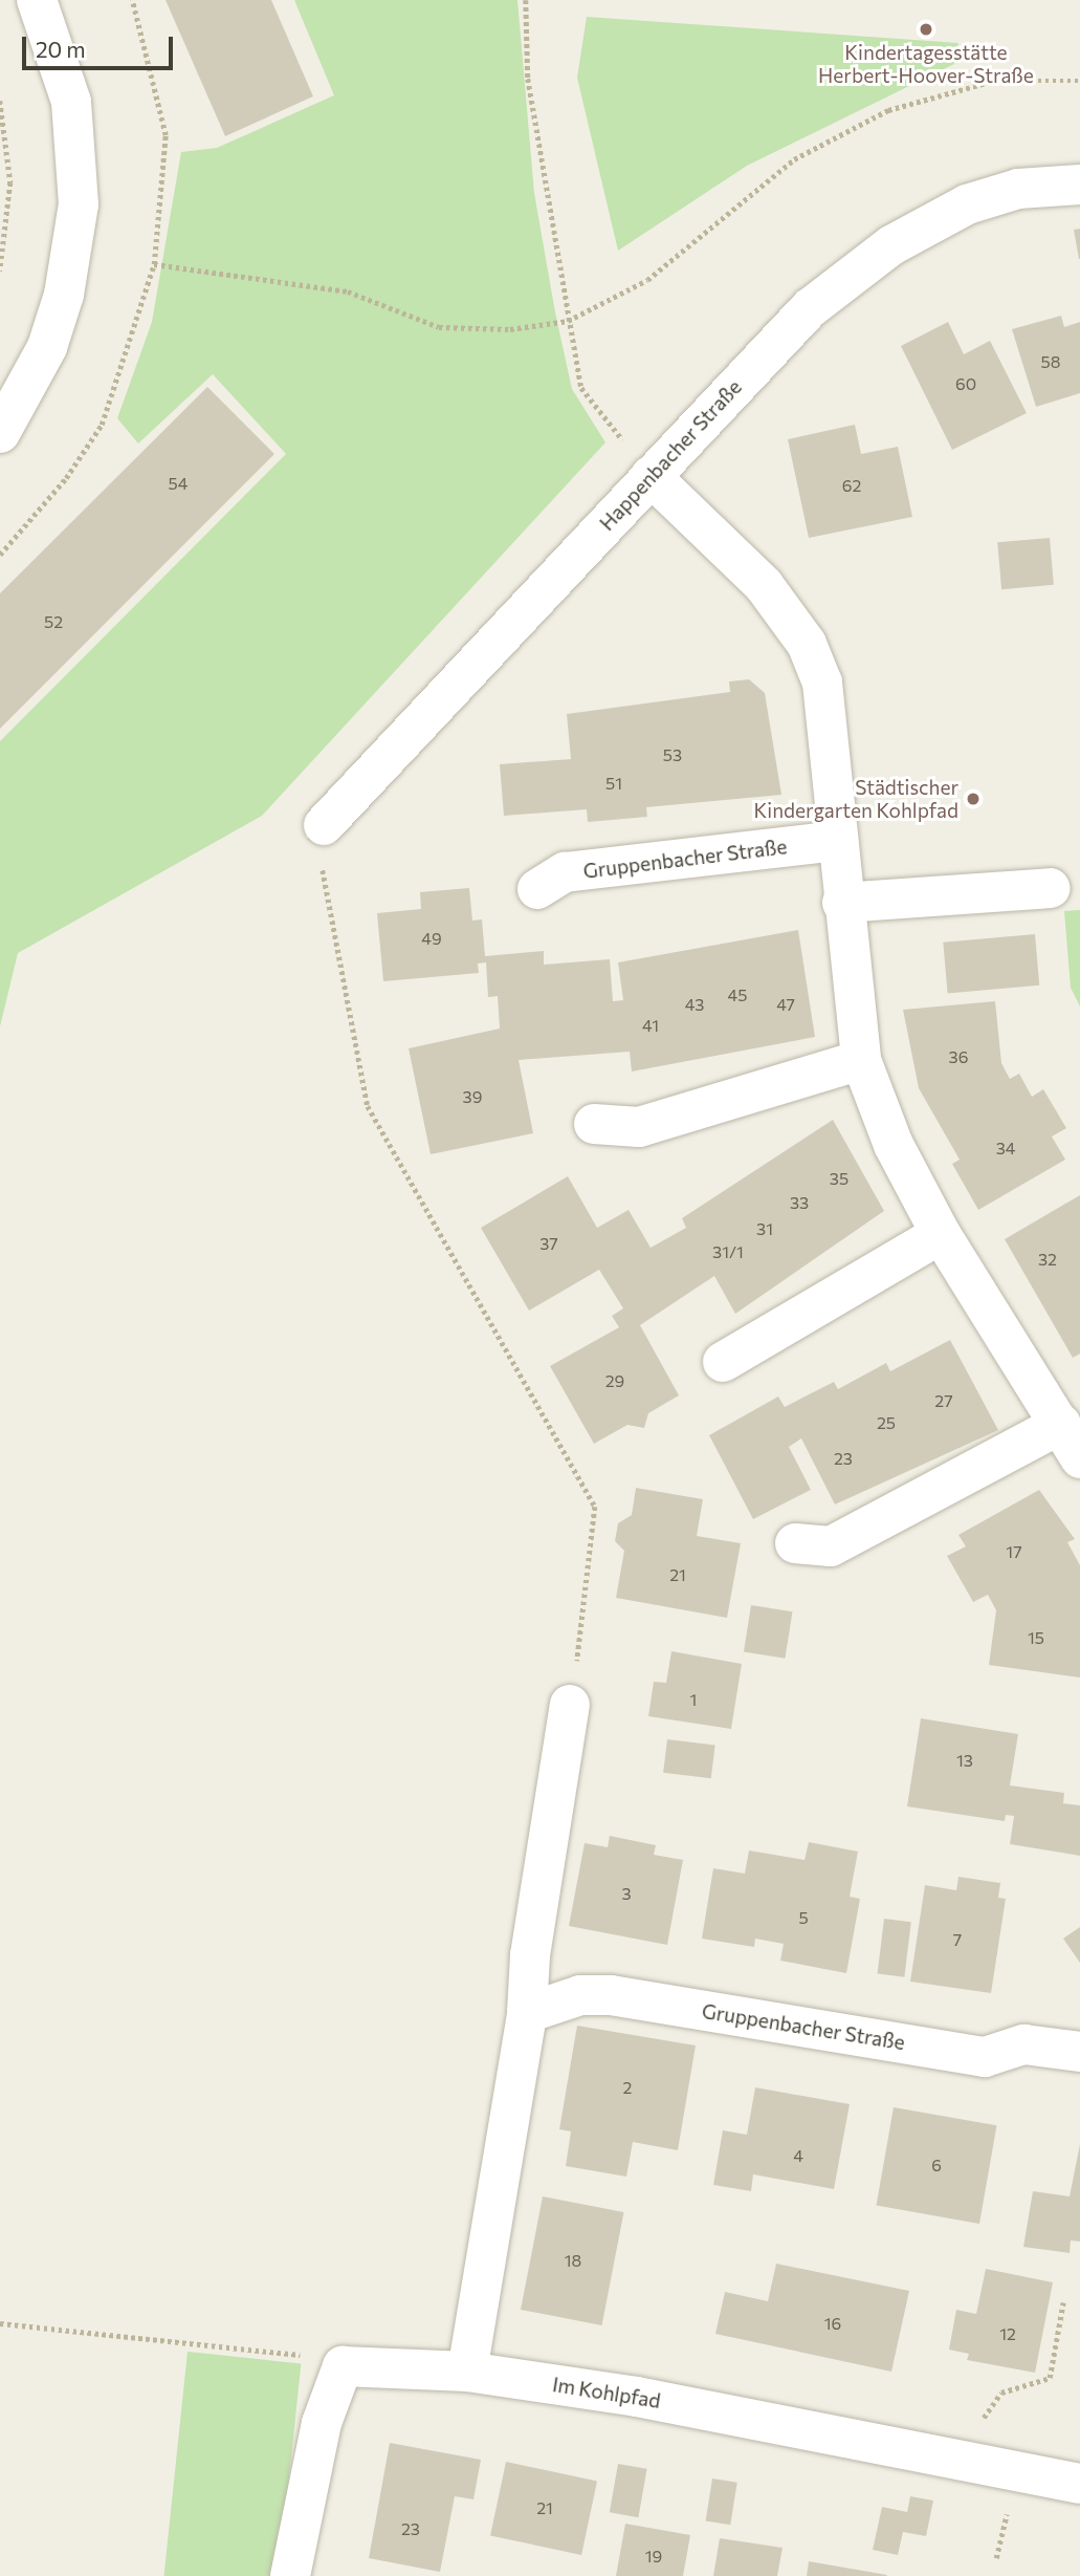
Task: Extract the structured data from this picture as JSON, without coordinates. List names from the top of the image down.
{
  "streets": {
    "street": ["Happenbacher Straße", "Gruppenbacher Straße", "Im Kohlpfad"]
  },
  "places": ["Kindertagesstätte Herbert-Hoover-Straße", "Städtischer Kindergarten Kohlpfad"],
  "house_numbers": [
    "58",
    "60",
    "54",
    "62",
    "52",
    "53",
    "51",
    "49",
    "45",
    "43",
    "47",
    "41",
    "36",
    "39",
    "34",
    "35",
    "33",
    "31",
    "37",
    "31/1",
    "32",
    "29",
    "27",
    "25",
    "23",
    "17",
    "21",
    "15",
    "1",
    "13",
    "3",
    "5",
    "7",
    "2",
    "4",
    "6",
    "18",
    "16",
    "12",
    "21",
    "23",
    "19"
  ],
  "scale_bar": "20 m"
}
